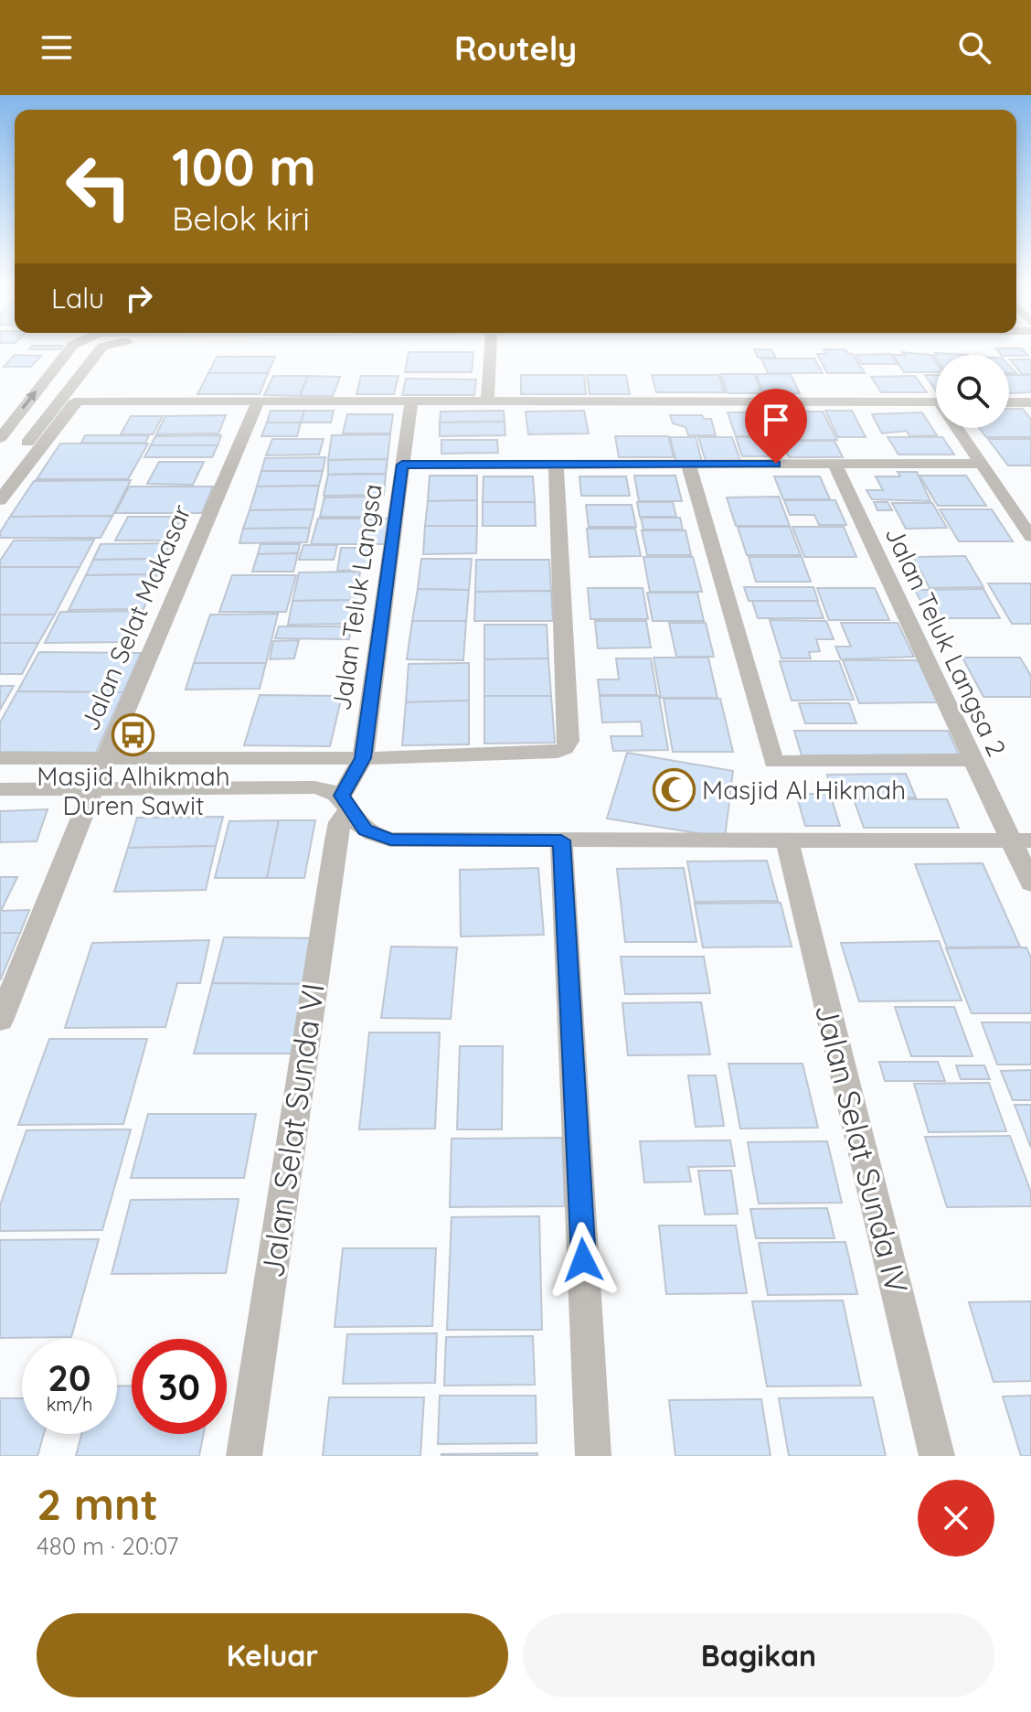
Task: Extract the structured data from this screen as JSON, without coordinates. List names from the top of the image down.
{
  "streets": {
    "street": [
      "Jalan Teluk Langsa",
      "Jalan Selat Makasar",
      "Jalan Teluk Langsa 2",
      "Jalan Selat Sunda VI",
      "Jalan Selat Sunda IV"
    ]
  },
  "crossings": [
    ["Jalan Teluk Langsa", "Jalan Selat Sunda VI"]
  ],
  "places": {
    "bus stop": ["Masjid Alhikmah Duren Sawit"],
    "mosque": ["Masjid Al Hikmah"]
  },
  "page": {
    "header": "Routely",
    "turn": ["100 m", "Belok kiri"],
    "then": "Lalu",
    "speed": "20 km/h",
    "limit": "30",
    "heading": ["2 mnt", "480 m · 20:07"],
    "buttons": ["Keluar", "Bagikan"]
  }
}
